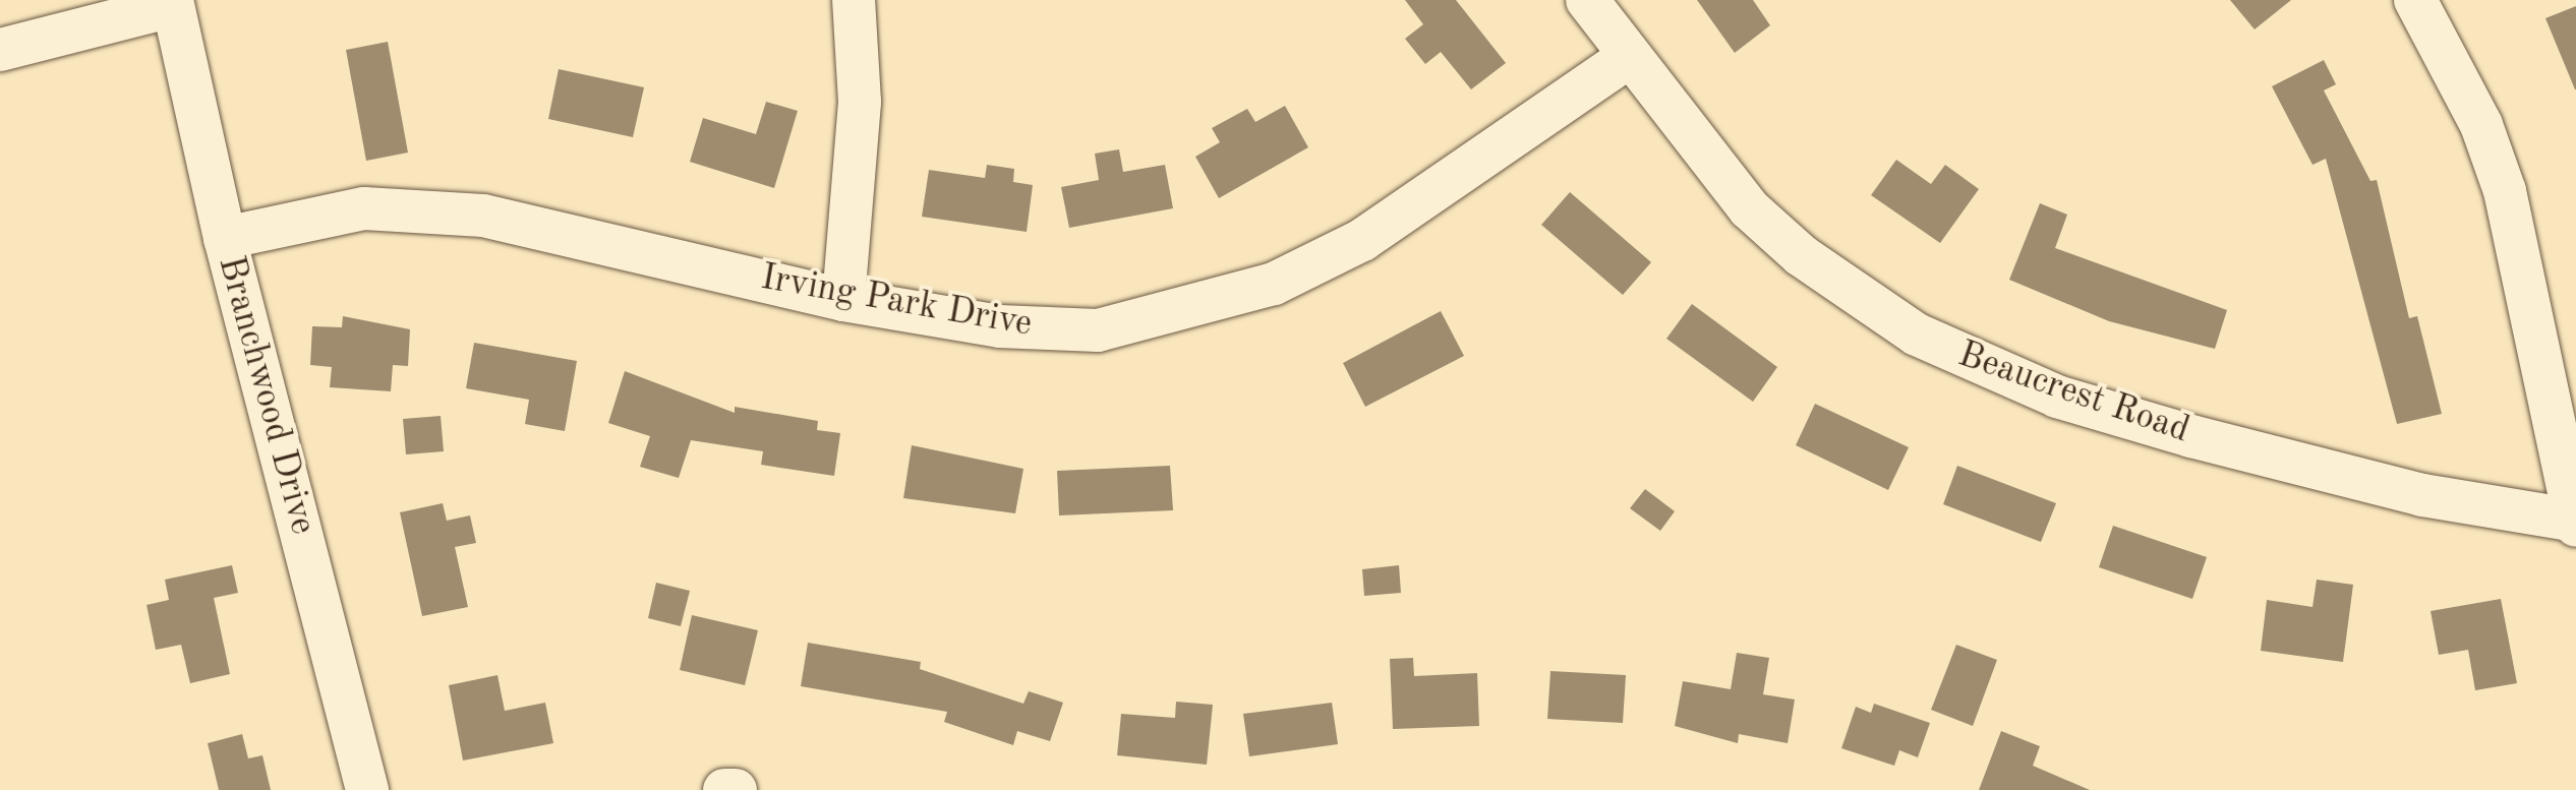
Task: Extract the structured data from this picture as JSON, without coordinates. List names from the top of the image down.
{
  "streets": {
    "street": ["Irving Park Drive", "Beaucrest Road", "Branchwood Drive"]
  },
  "crossings": [
    ["Irving Park Drive", "Beaucrest Road"],
    ["Irving Park Drive", "Branchwood Drive"]
  ]
}
